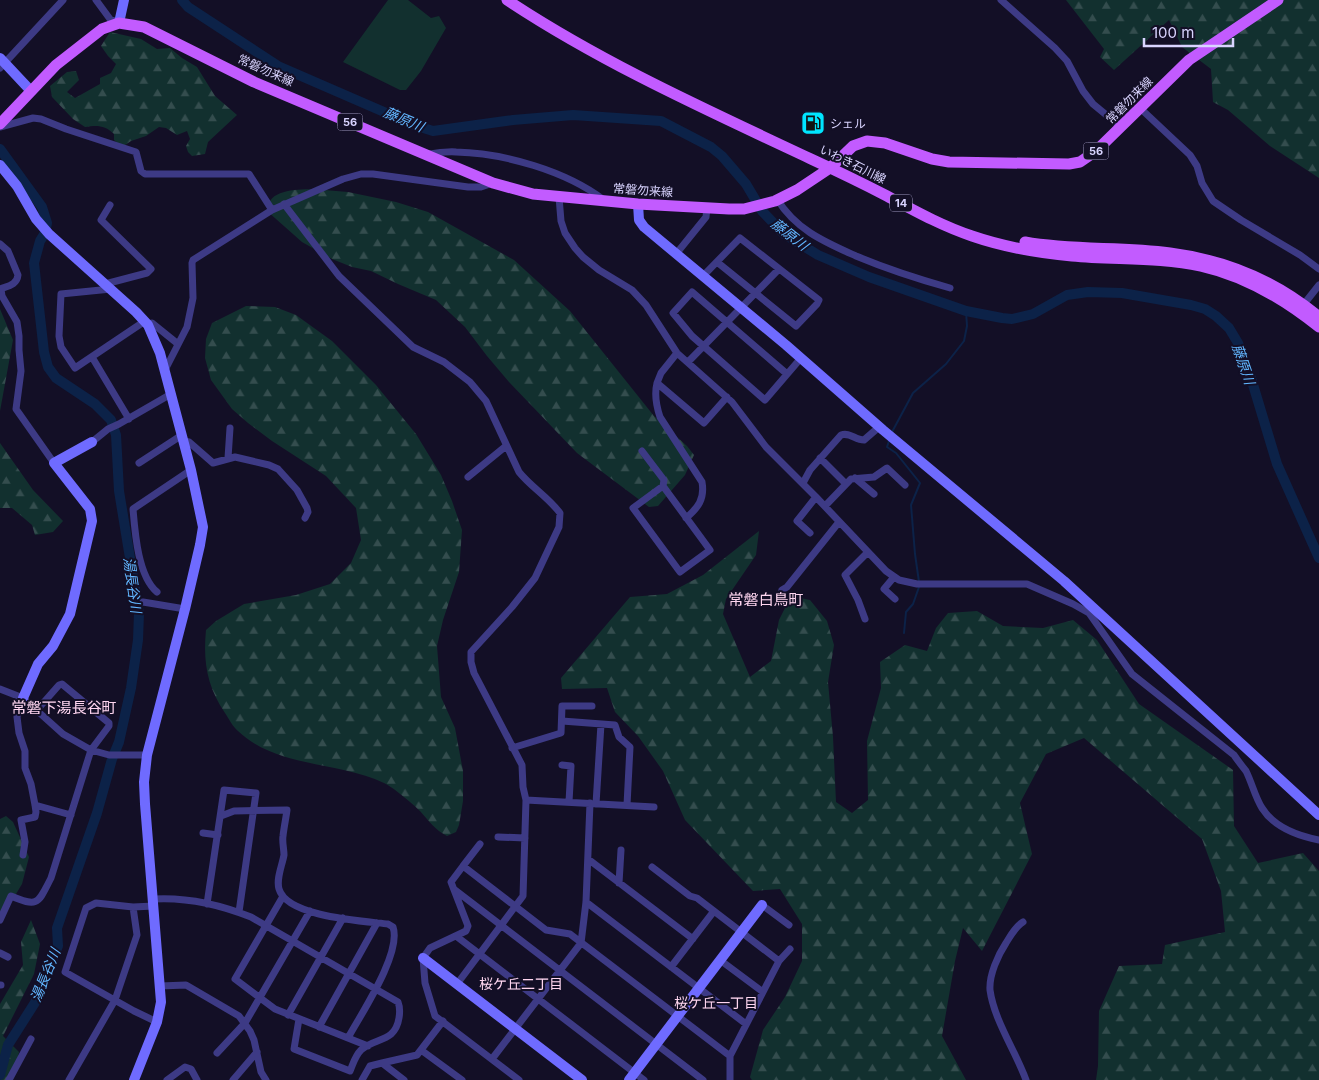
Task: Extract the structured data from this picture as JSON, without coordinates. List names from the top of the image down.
{
  "streets": {
    "main road": [
      "常磐勿来線",
      "56",
      "いわき石川線",
      "14"
    ]
  },
  "crossings": [
    ["常磐勿来線", "いわき石川線"]
  ],
  "districts": [
    "常磐白鳥町",
    "常磐下湯長谷町",
    "桜ケ丘二丁目",
    "桜ケ丘一丁目"
  ],
  "water": ["藤原川", "湯長谷川"],
  "places": {
    "fuel station": ["シェル"]
  },
  "scale_bar": "100 m"
}
